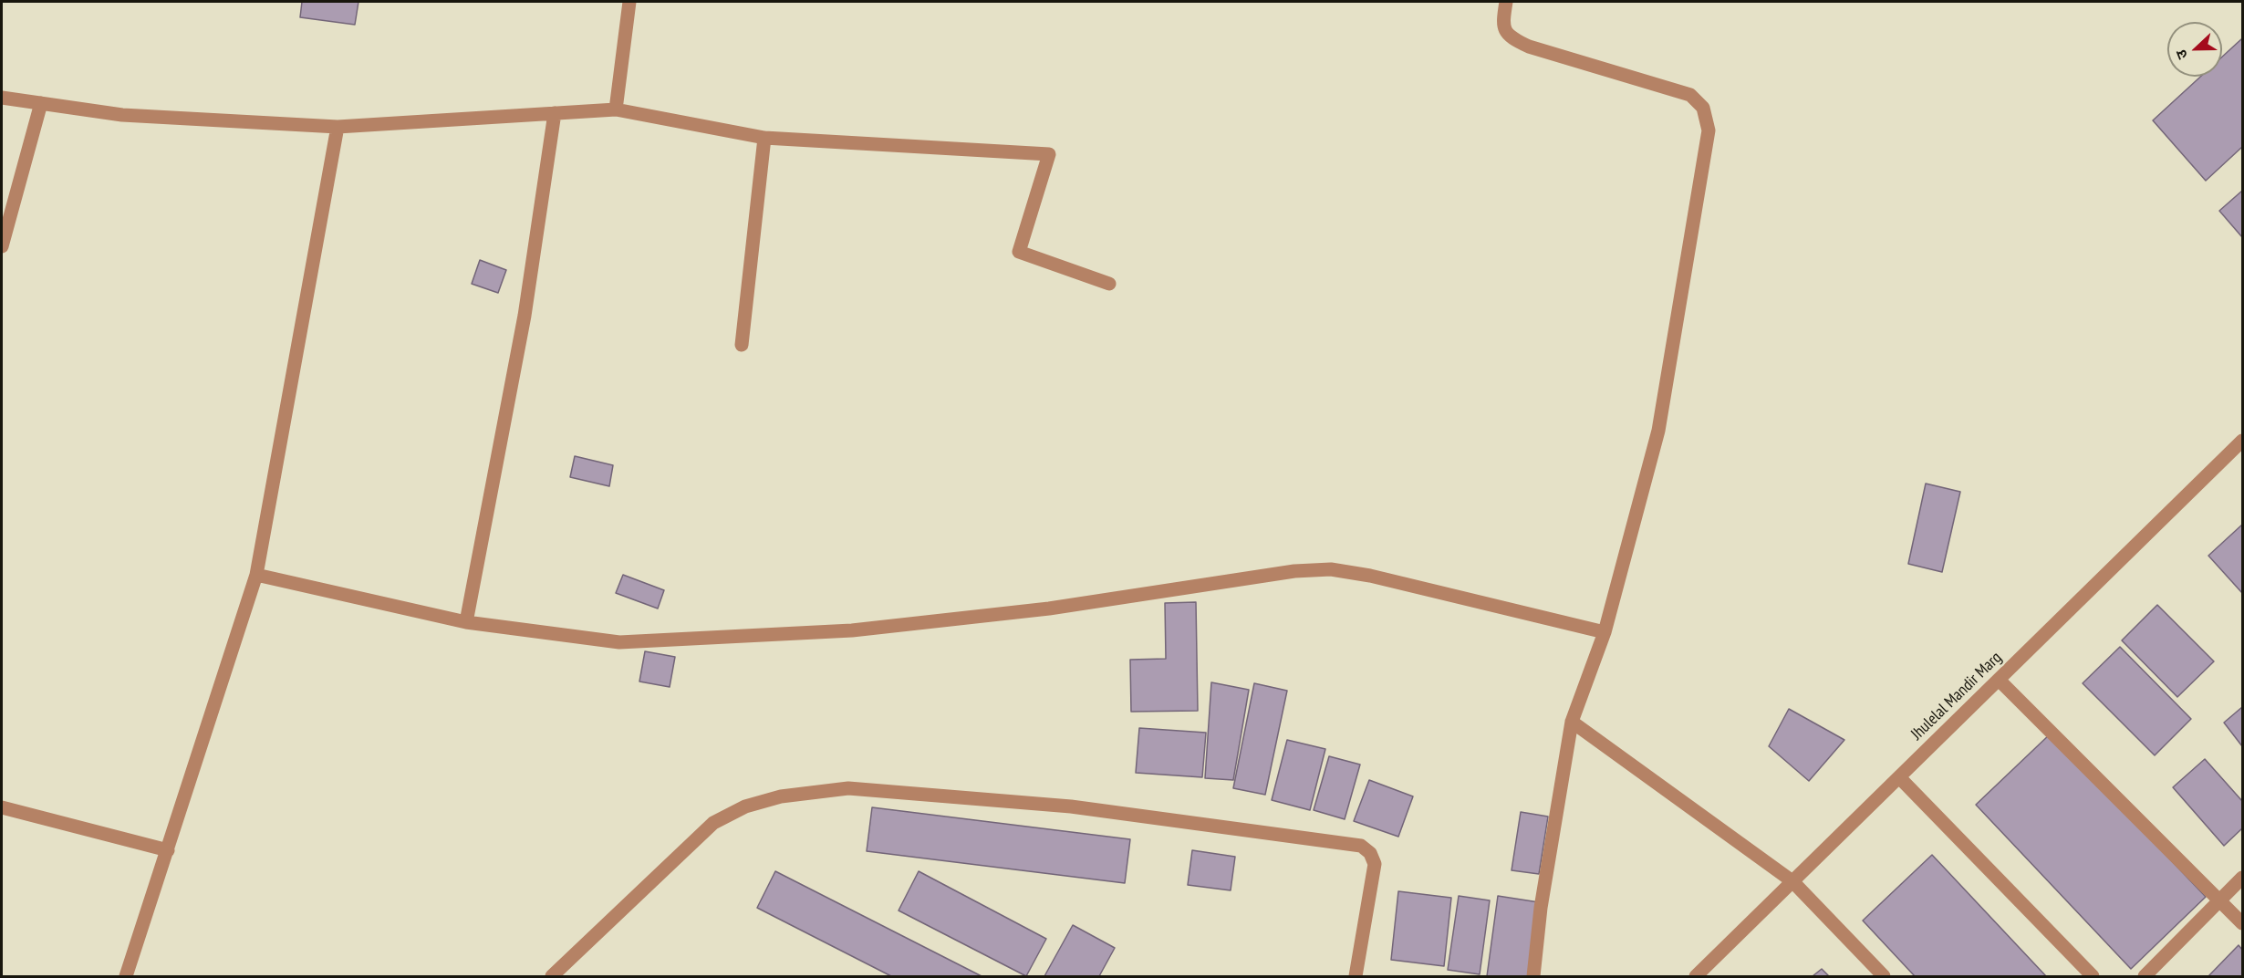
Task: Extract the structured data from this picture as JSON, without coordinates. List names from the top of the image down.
{
  "streets": {
    "street": ["Jhulelal Mandir Marg"]
  },
  "north": "left"
}
